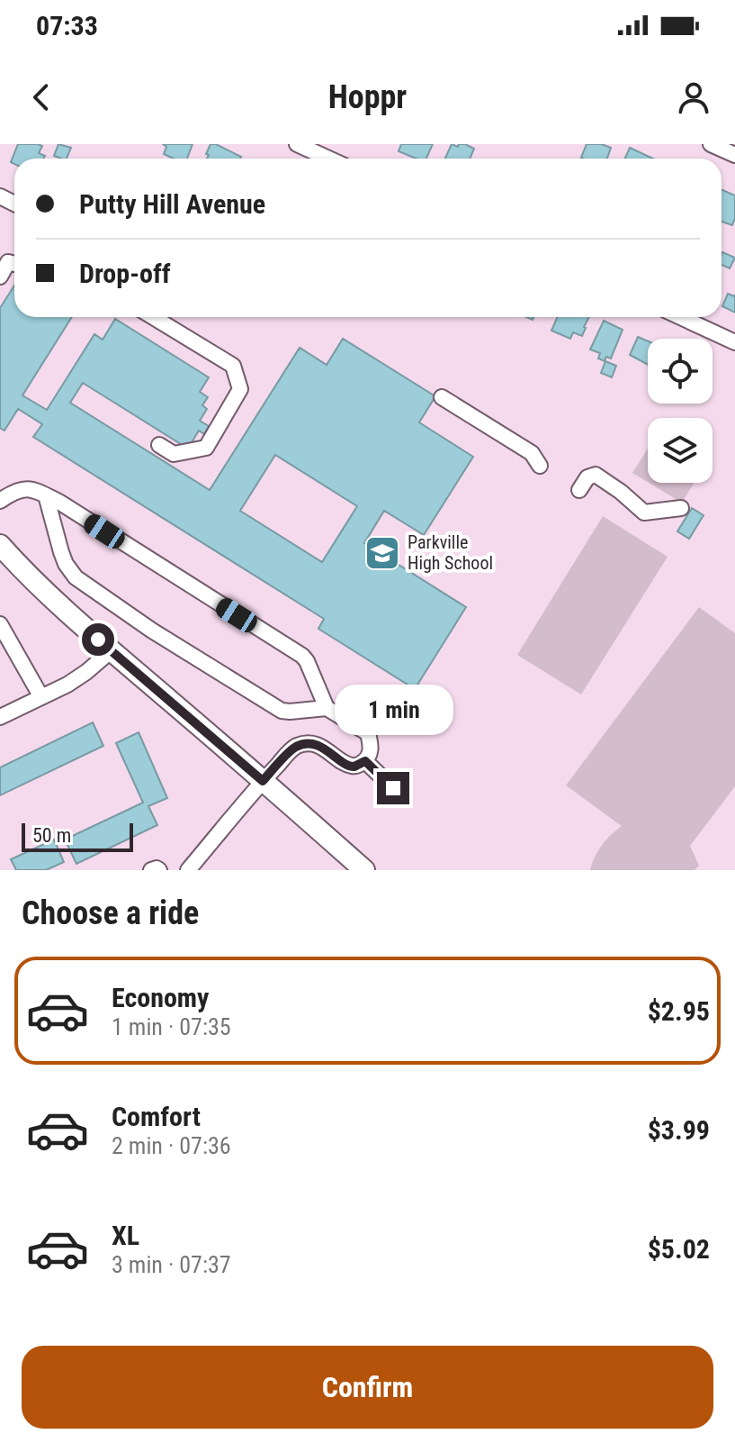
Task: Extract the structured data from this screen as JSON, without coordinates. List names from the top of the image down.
{
  "places": {
    "school or university": ["Parkville High School"]
  },
  "scale_bar": "50 m",
  "page": {
    "status": "07:33",
    "header": "Hoppr",
    "banner": ["Putty Hill Avenue", "Drop-off"],
    "bubble": "1 min",
    "scale": "50 m",
    "heading": "Choose a ride",
    "list": [
      {
        "name": "Economy",
        "note": "1 min · 07:35",
        "value": "$2.95"
      },
      {
        "name": "Comfort",
        "note": "2 min · 07:36",
        "value": "$3.99"
      },
      {
        "name": "XL",
        "note": "3 min · 07:37",
        "value": "$5.02"
      }
    ],
    "buttons": "Confirm"
  }
}
